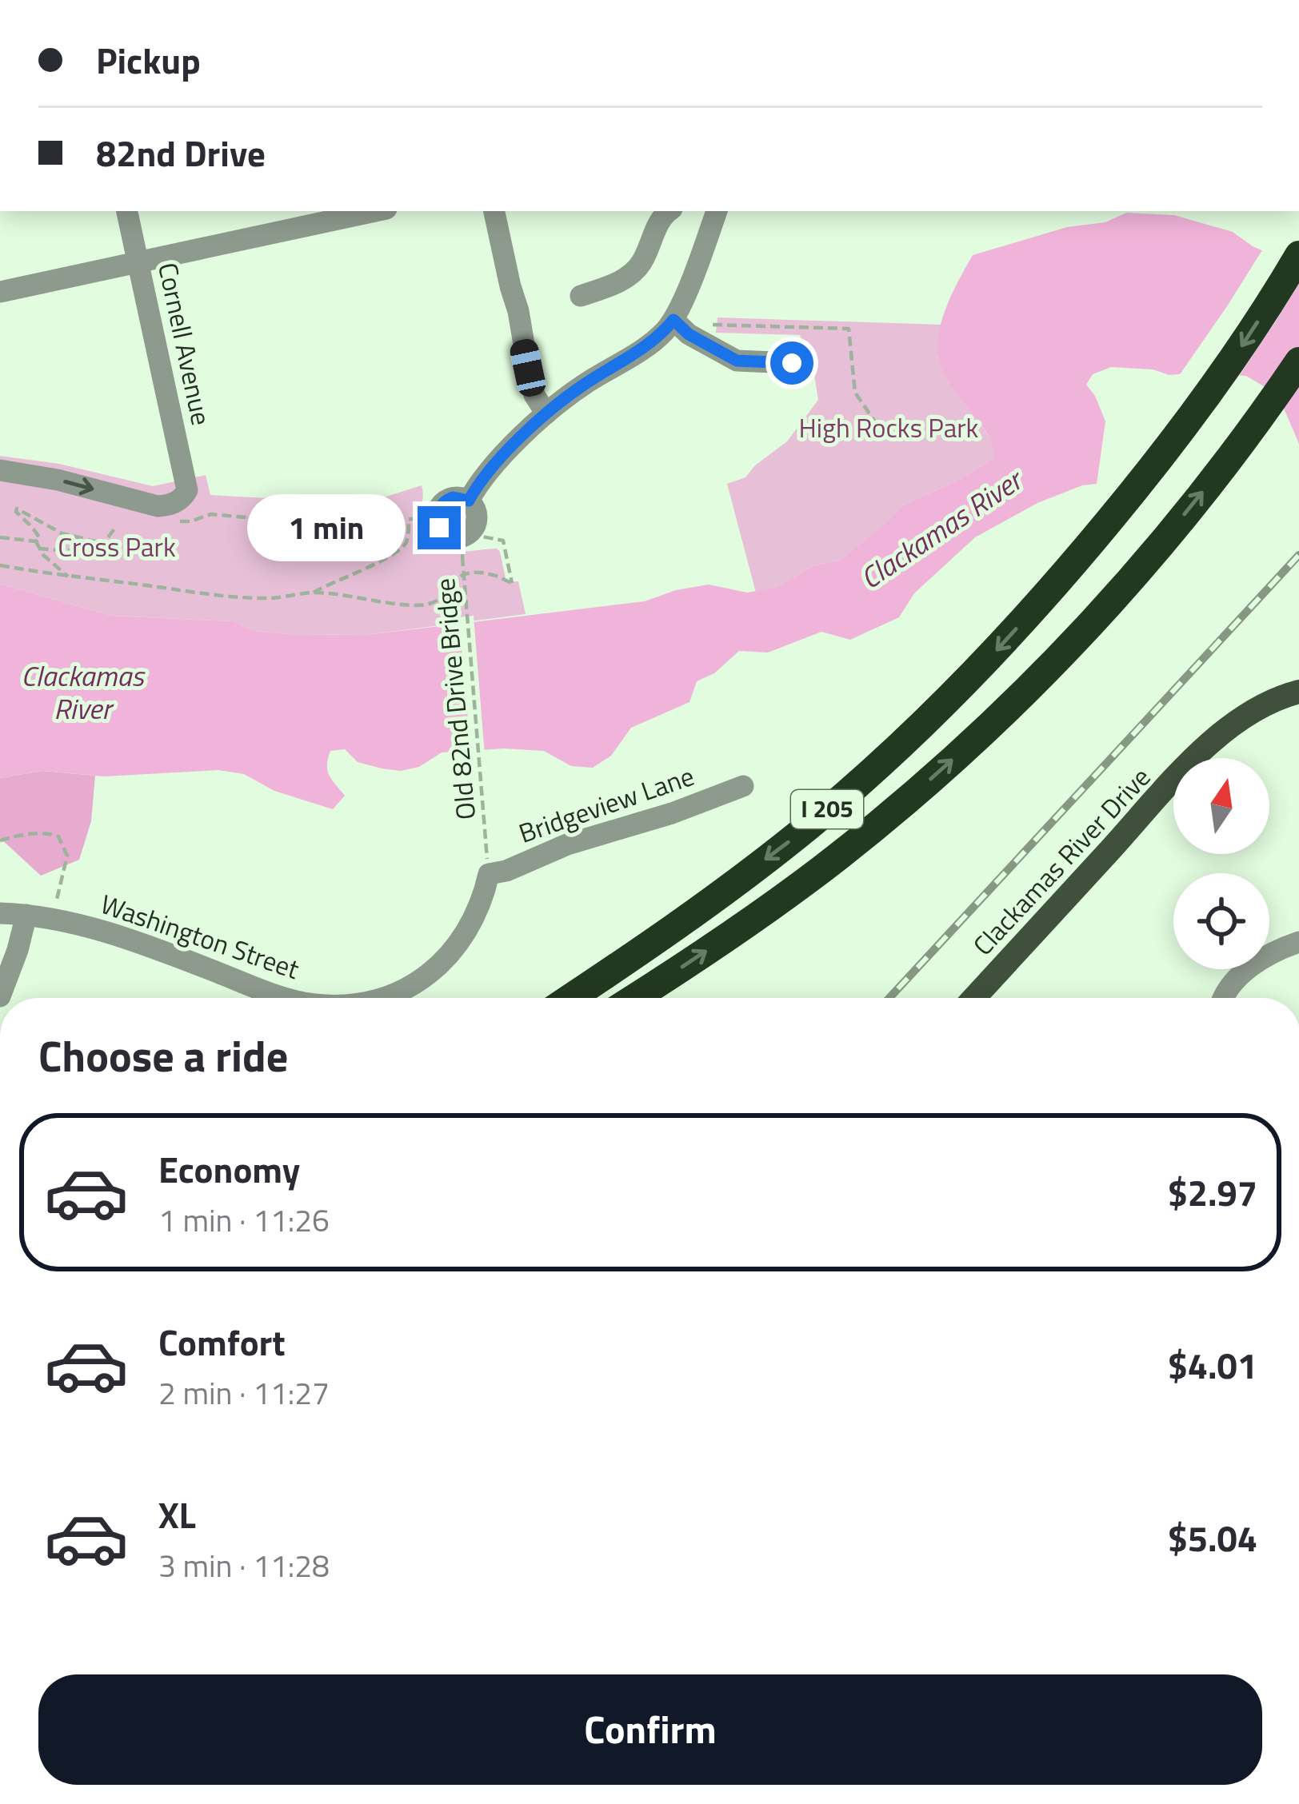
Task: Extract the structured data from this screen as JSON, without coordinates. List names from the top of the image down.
{
  "streets": {
    "highway": ["I 205"],
    "main road": ["Clackamas River Drive"],
    "street": ["Cornell Avenue", "Bridgeview Lane", "Washington Street"],
    "path": ["Old 82nd Drive Bridge"]
  },
  "crossings": [
    ["Old 82nd Drive Bridge", "Bridgeview Lane"],
    ["Old 82nd Drive Bridge", "Washington Street"],
    ["Bridgeview Lane", "Washington Street"]
  ],
  "water": ["Clackamas River"],
  "parks": ["High Rocks Park", "Cross Park"],
  "north": "top",
  "page": {
    "banner": ["Pickup", "82nd Drive"],
    "bubble": "1 min",
    "heading": "Choose a ride",
    "list": [
      {
        "name": "Economy",
        "note": "1 min · 11:26",
        "value": "$2.97"
      },
      {
        "name": "Comfort",
        "note": "2 min · 11:27",
        "value": "$4.01"
      },
      {
        "name": "XL",
        "note": "3 min · 11:28",
        "value": "$5.04"
      }
    ],
    "buttons": "Confirm"
  }
}
